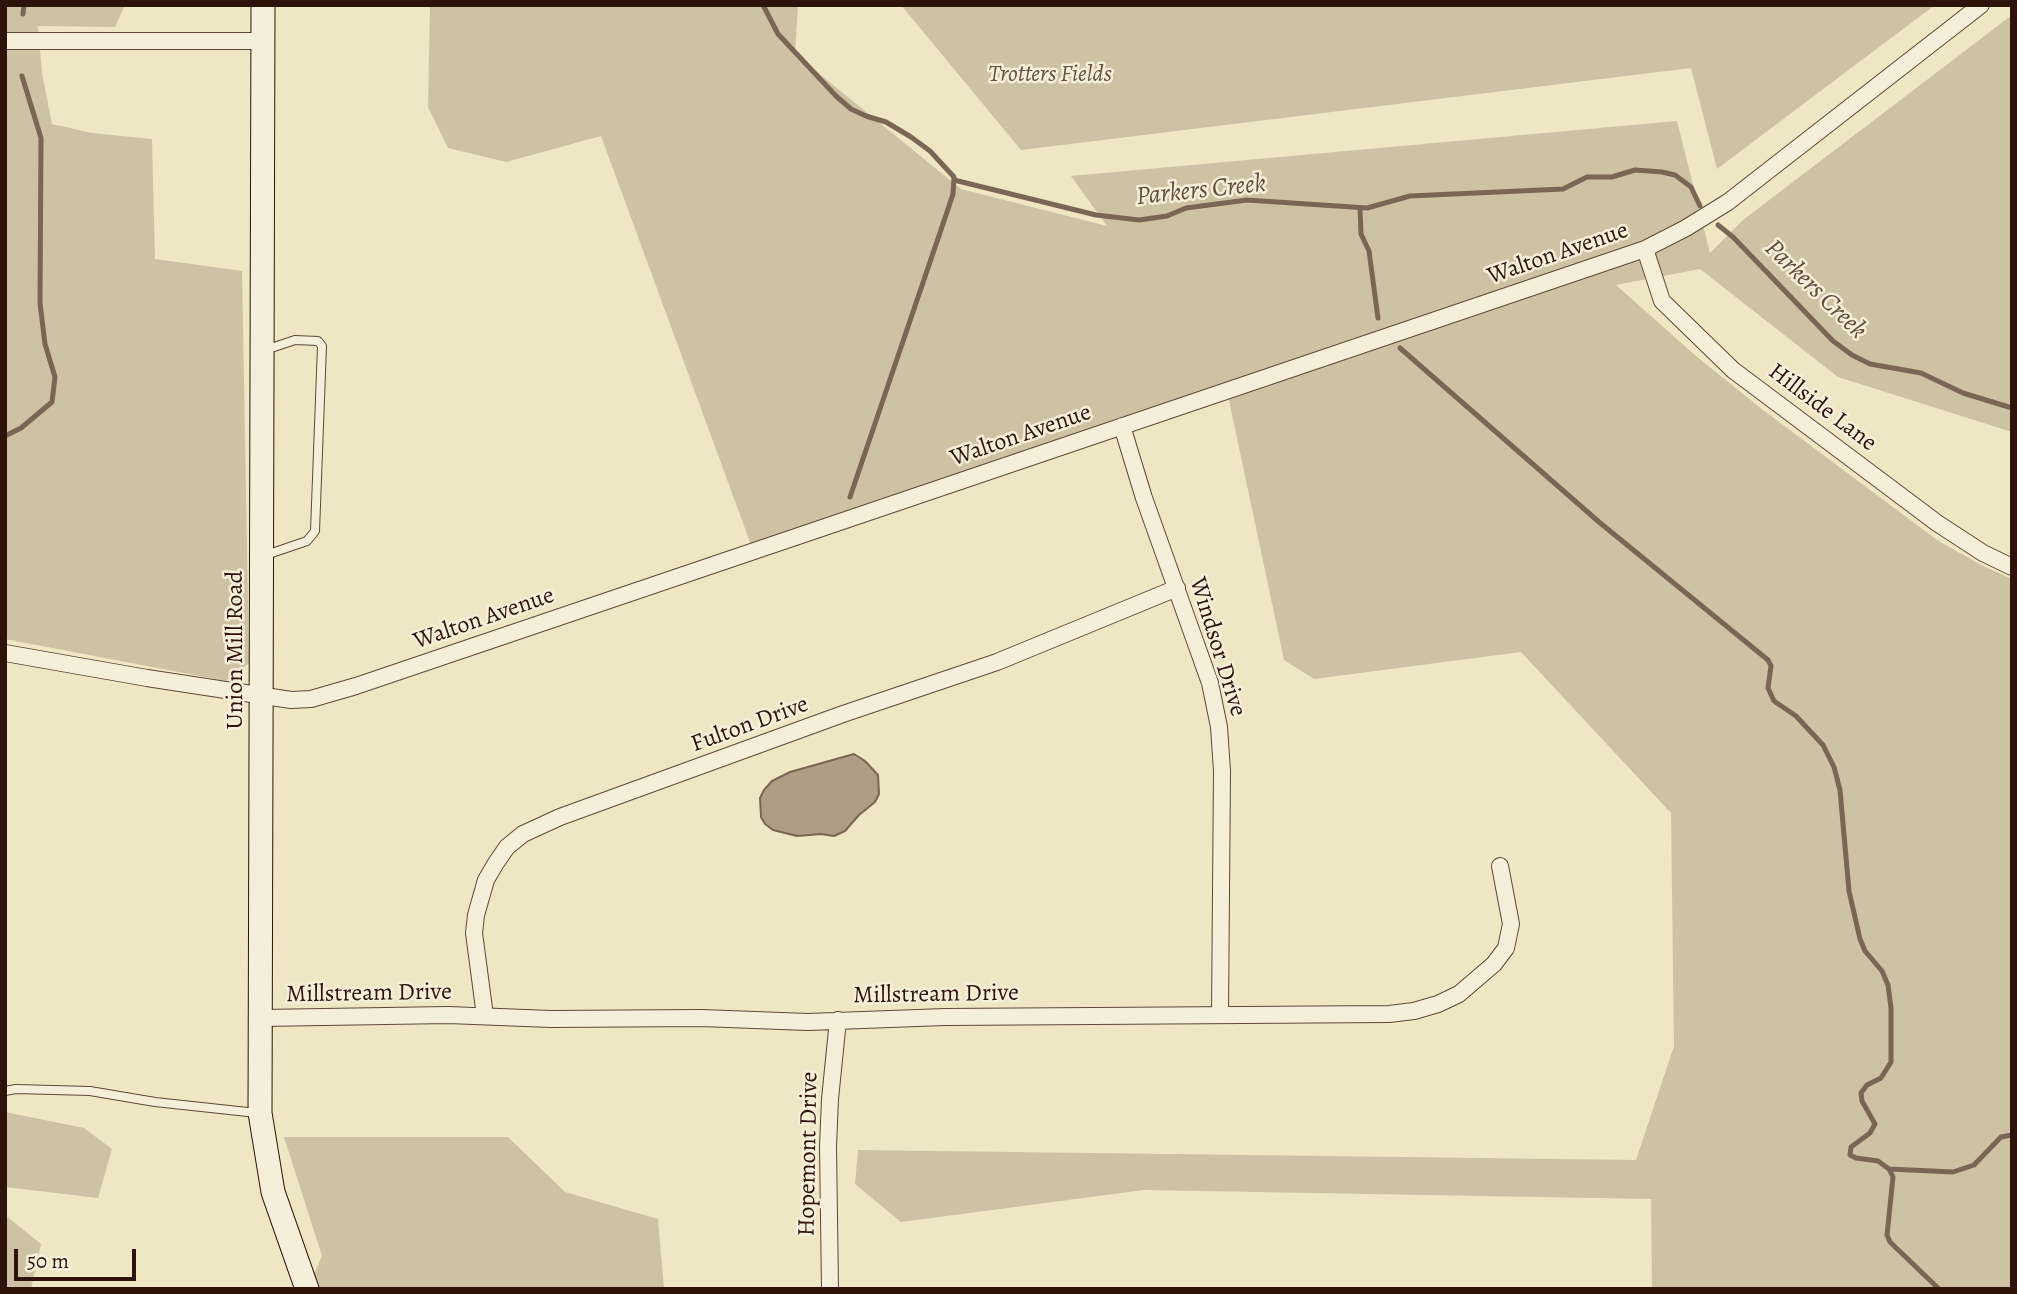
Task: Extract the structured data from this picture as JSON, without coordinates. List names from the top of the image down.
{
  "streets": {
    "street": [
      "Walton Avenue",
      "Hillside Lane",
      "Windsor Drive",
      "Union Mill Road",
      "Fulton Drive",
      "Millstream Drive",
      "Hopemont Drive"
    ]
  },
  "crossings": [
    ["Walton Avenue", "Hillside Lane"],
    ["Walton Avenue", "Windsor Drive"],
    ["Walton Avenue", "Union Mill Road"],
    ["Windsor Drive", "Fulton Drive"],
    ["Windsor Drive", "Millstream Drive"],
    ["Union Mill Road", "Millstream Drive"],
    ["Fulton Drive", "Millstream Drive"],
    ["Millstream Drive", "Hopemont Drive"]
  ],
  "water": ["Parkers Creek"],
  "parks": ["Trotters Fields"],
  "scale_bar": "50 m"
}
